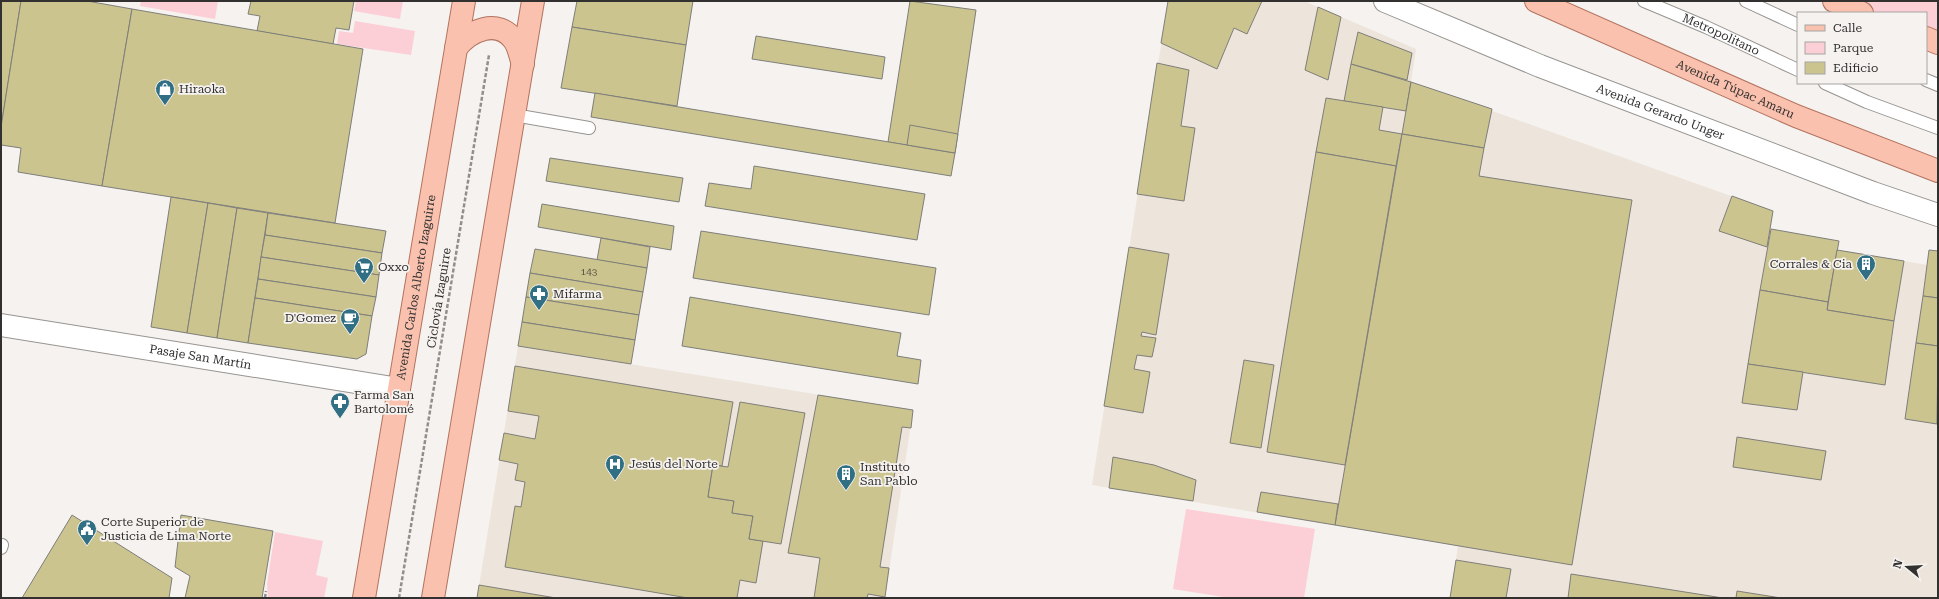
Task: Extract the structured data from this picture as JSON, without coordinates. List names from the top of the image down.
{
  "streets": {
    "main road": ["Avenida Túpac Amaru", "Avenida Carlos Alberto Izaguirre"],
    "street": ["Avenida Gerardo Unger", "Pasaje San Martín"],
    "lane": ["Metropolitano"],
    "path": ["Ciclovía Izaguirre"]
  },
  "crossings": [
    ["Avenida Carlos Alberto Izaguirre", "Pasaje San Martín"]
  ],
  "places": {
    "shop": ["Hiraoka"],
    "building": ["Corrales & Cia", "Instituto San Pablo"],
    "supermarket": ["Oxxo"],
    "pharmacy": ["Mifarma", "Farma San Bartolomé"],
    "cafe": ["D'Gomez"],
    "hospital": ["Jesús del Norte"],
    "public building": ["Corte Superior de Justicia de Lima Norte"]
  },
  "house_numbers": ["143"],
  "legend": ["Calle", "Parque", "Edificio"],
  "north": "left"
}
